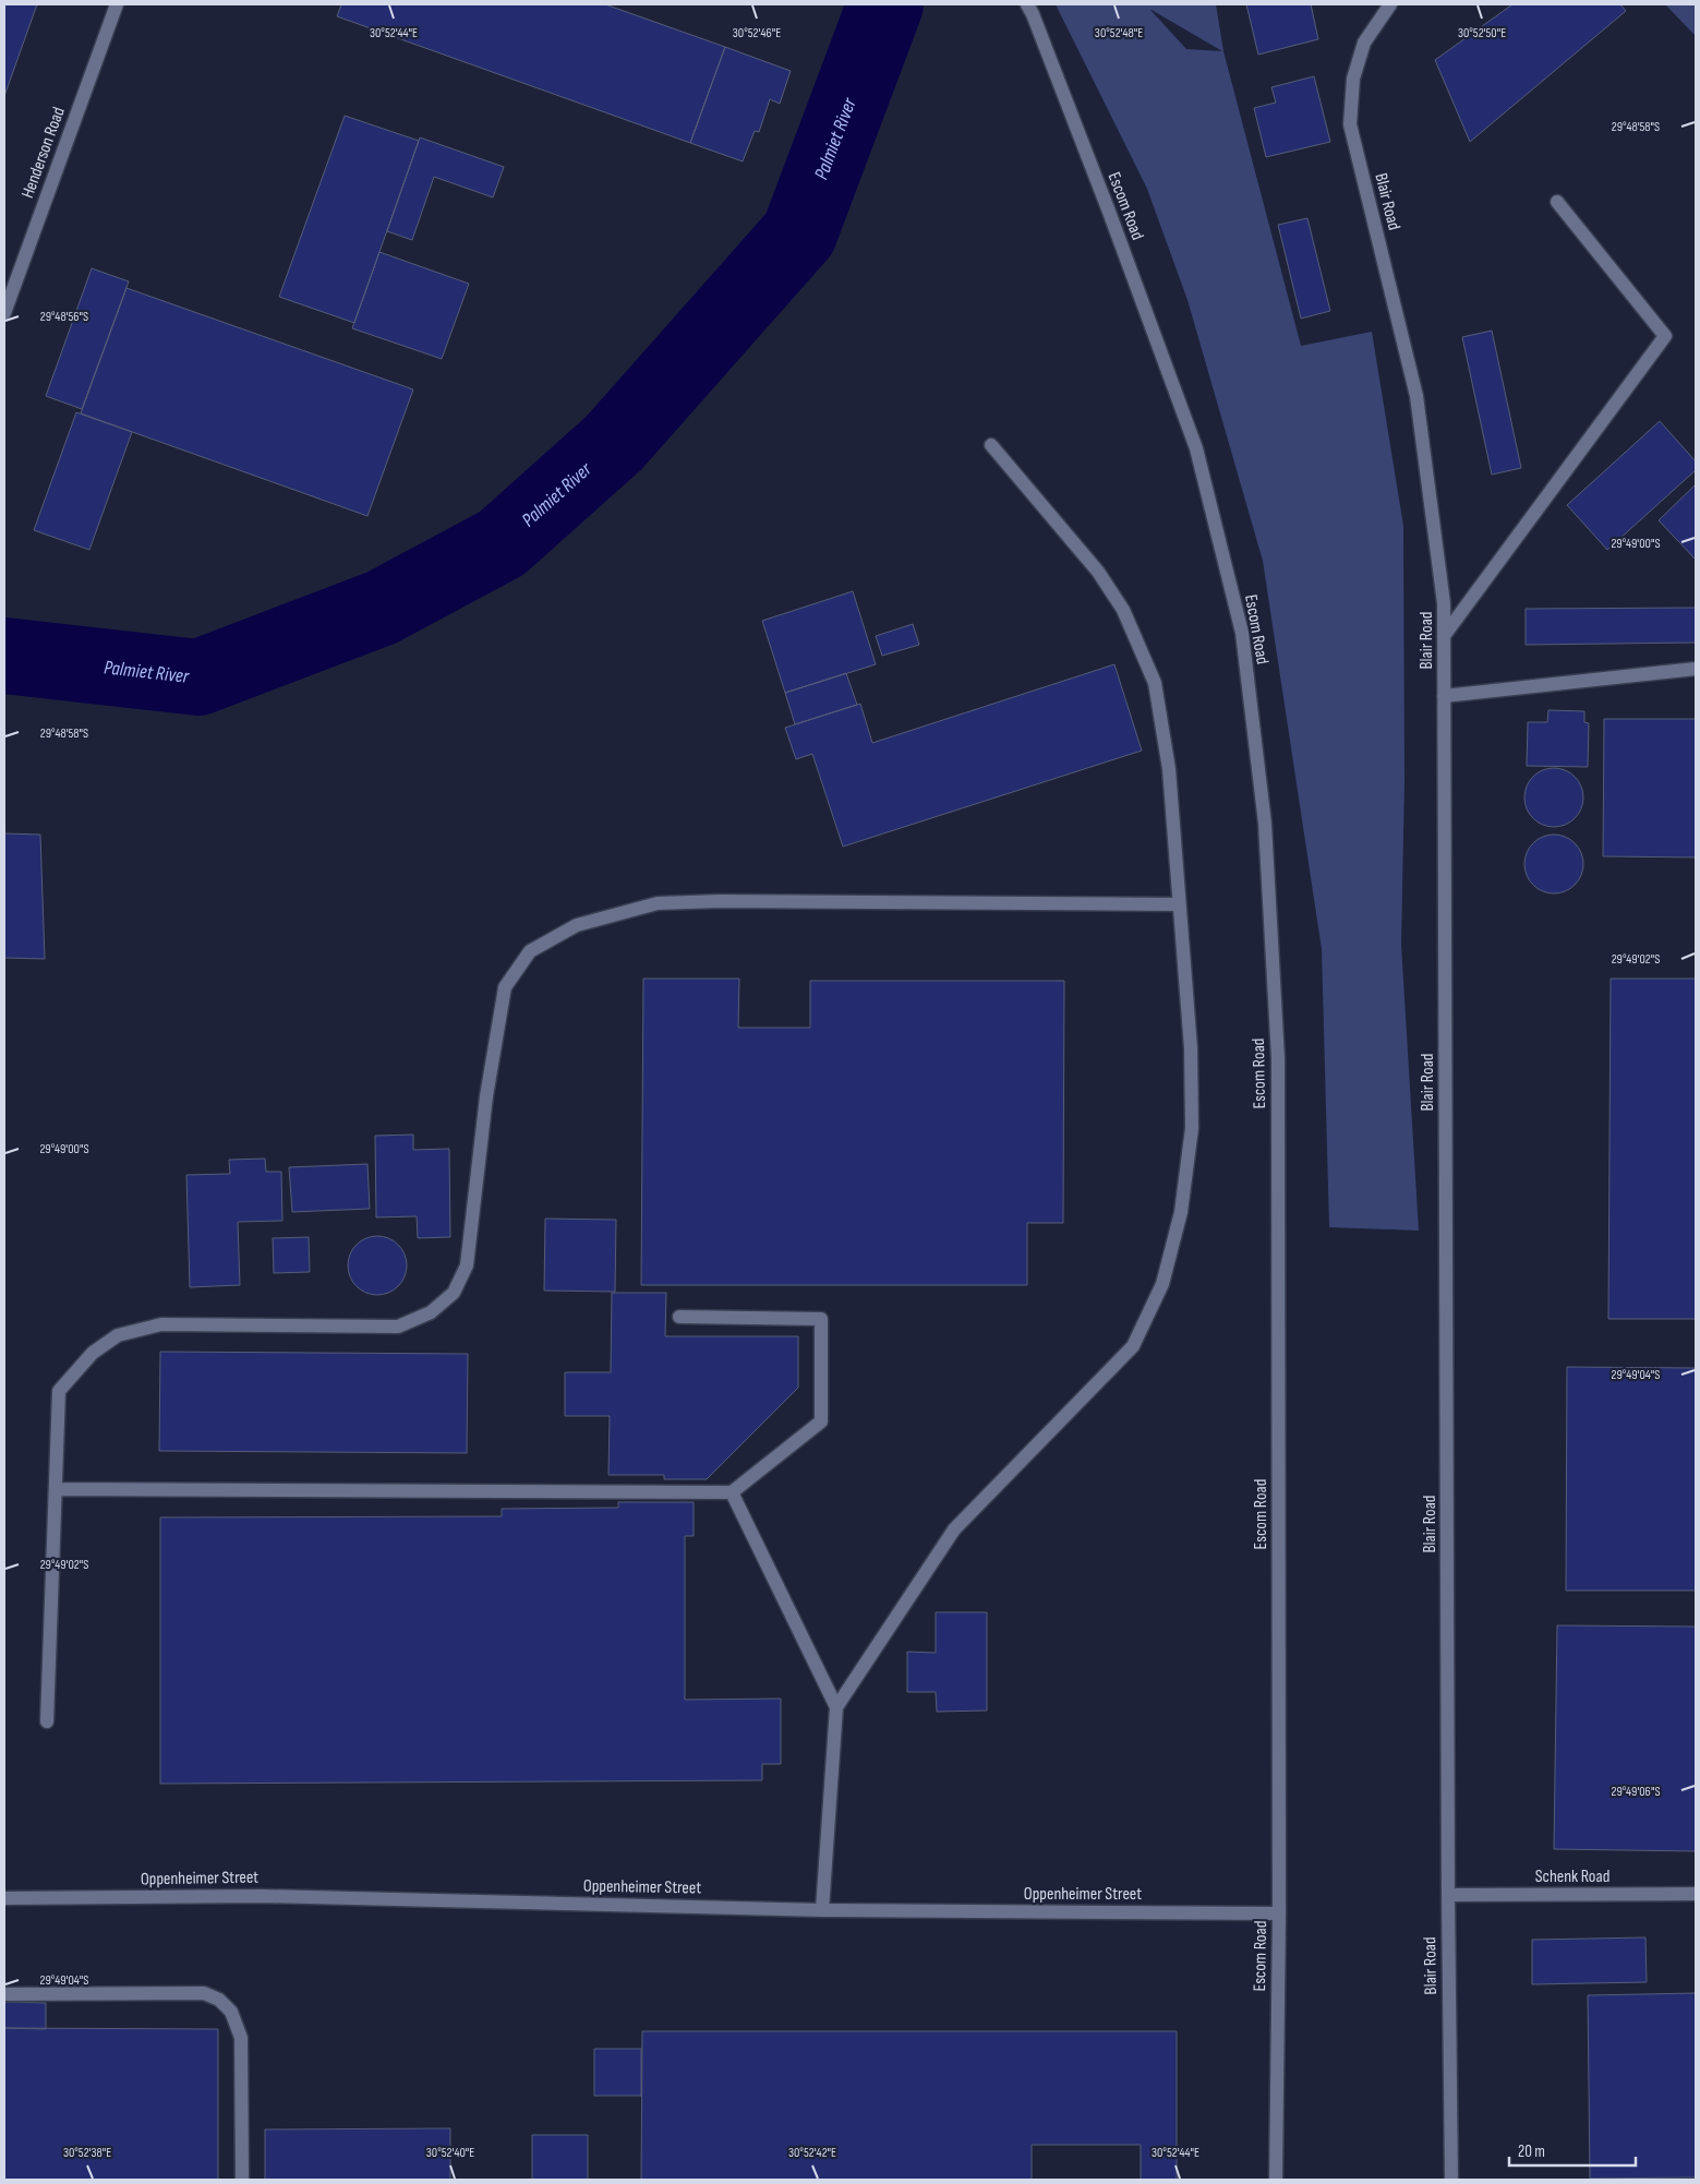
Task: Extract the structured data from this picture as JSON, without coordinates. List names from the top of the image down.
{
  "streets": {
    "street": [
      "Henderson Road",
      "Blair Road",
      "Escom Road",
      "Schenk Road",
      "Oppenheimer Street"
    ]
  },
  "crossings": [
    ["Blair Road", "Schenk Road"],
    ["Escom Road", "Oppenheimer Street"]
  ],
  "water": ["Palmiet River"],
  "scale_bar": "20 m",
  "coordinates": [
    "30°52'50\"E",
    "30°52'44\"E",
    "30°52'46\"E",
    "30°52'48\"E",
    "29°48'58\"S",
    "29°48'56\"S",
    "29°49'00\"S",
    "29°49'02\"S",
    "29°49'04\"S",
    "29°49'06\"S",
    "30°52'38\"E",
    "30°52'40\"E",
    "30°52'42\"E"
  ]
}
